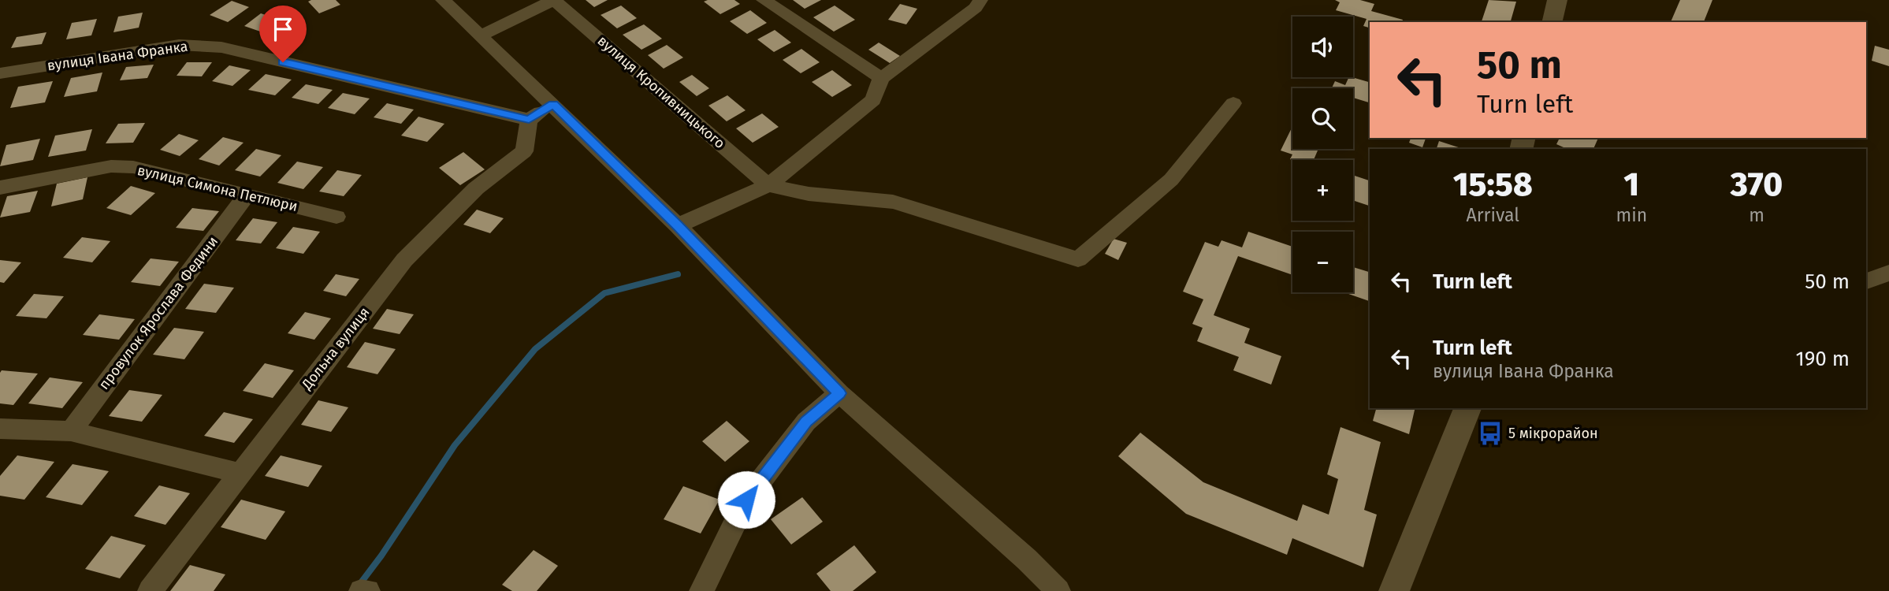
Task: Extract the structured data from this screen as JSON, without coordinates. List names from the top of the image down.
{
  "streets": {
    "street": [
      "вулиця Івана Франка",
      "вулиця Кропивницького",
      "вулиця Симона Петлюри",
      "провулок Ярослава Федини",
      "Дольна вулиця"
    ]
  },
  "crossings": [
    ["вулиця Івана Франка", "Дольна вулиця"],
    ["вулиця Симона Петлюри", "провулок Ярослава Федини"]
  ],
  "places": {
    "bus stop": ["5 мікрорайон"]
  },
  "page": {
    "map_buttons": ["+", "−"],
    "turn": ["50 m", "Turn left"],
    "eta": [
      "15:58",
      "Arrival",
      "1",
      "min",
      "370",
      "m"
    ],
    "list": [
      {
        "name": "Turn left",
        "value": "50 m"
      },
      {
        "name": "Turn left",
        "note": "вулиця Івана Франка",
        "value": "190 m"
      }
    ]
  }
}
